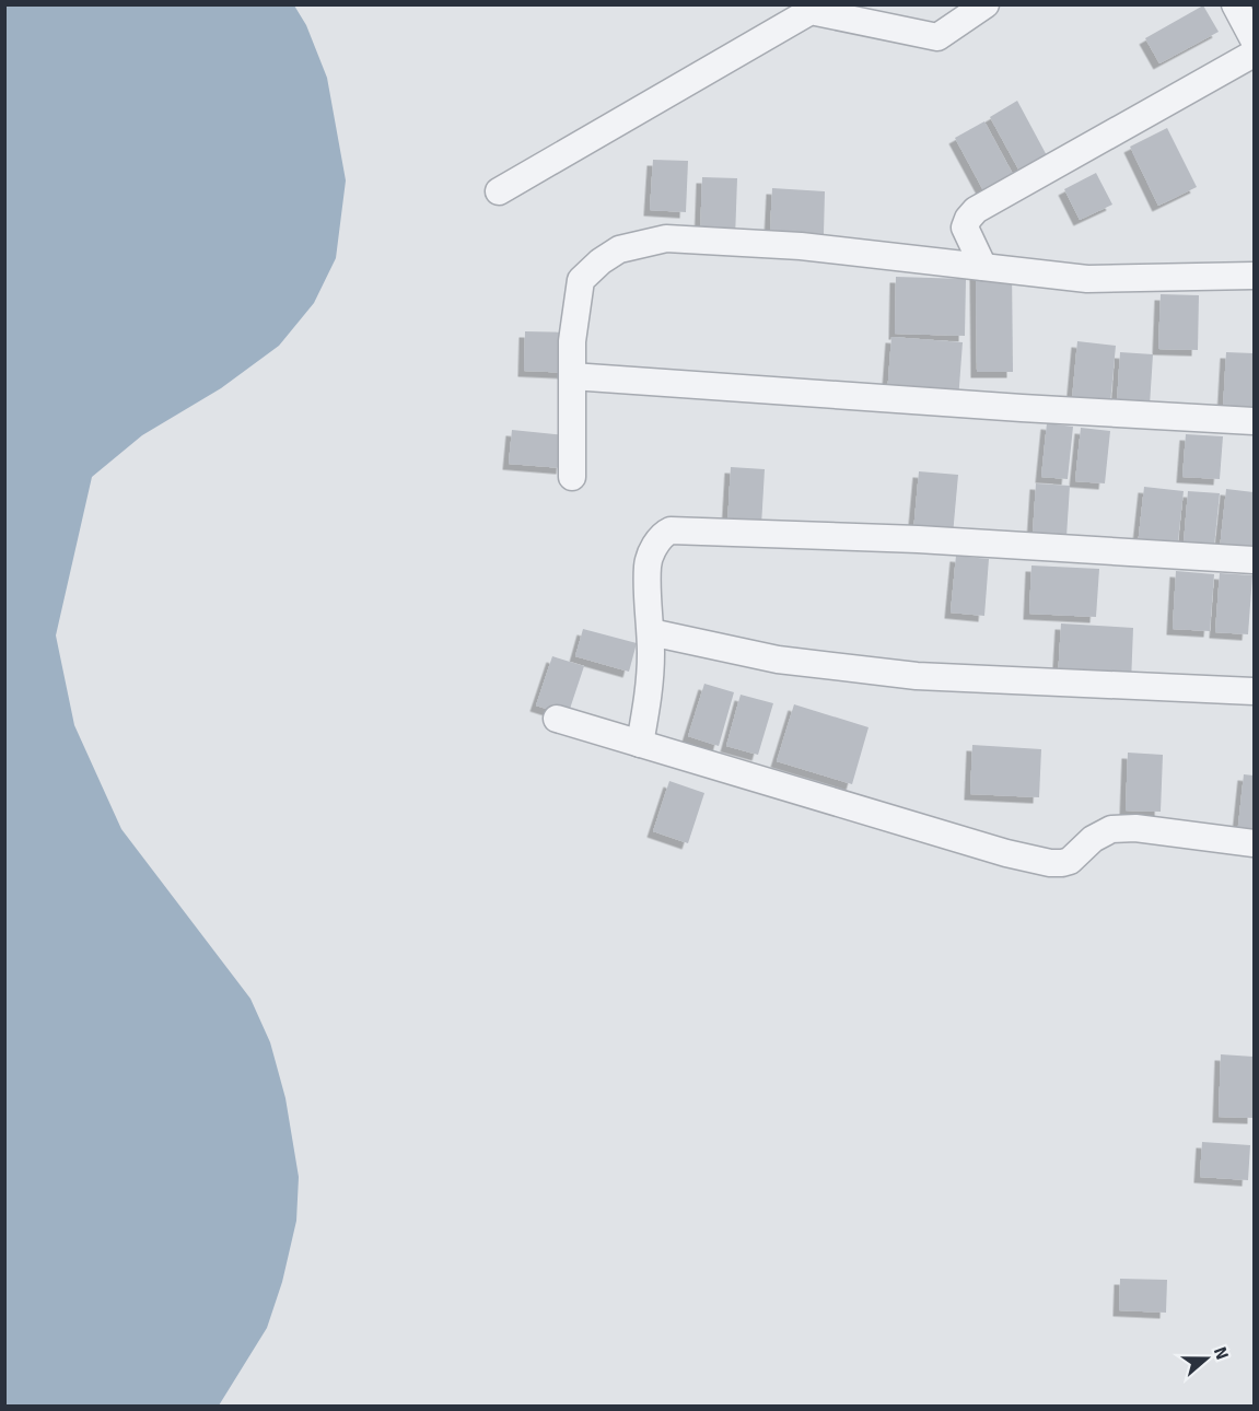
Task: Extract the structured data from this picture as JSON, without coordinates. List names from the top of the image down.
{
  "north": "right"
}
